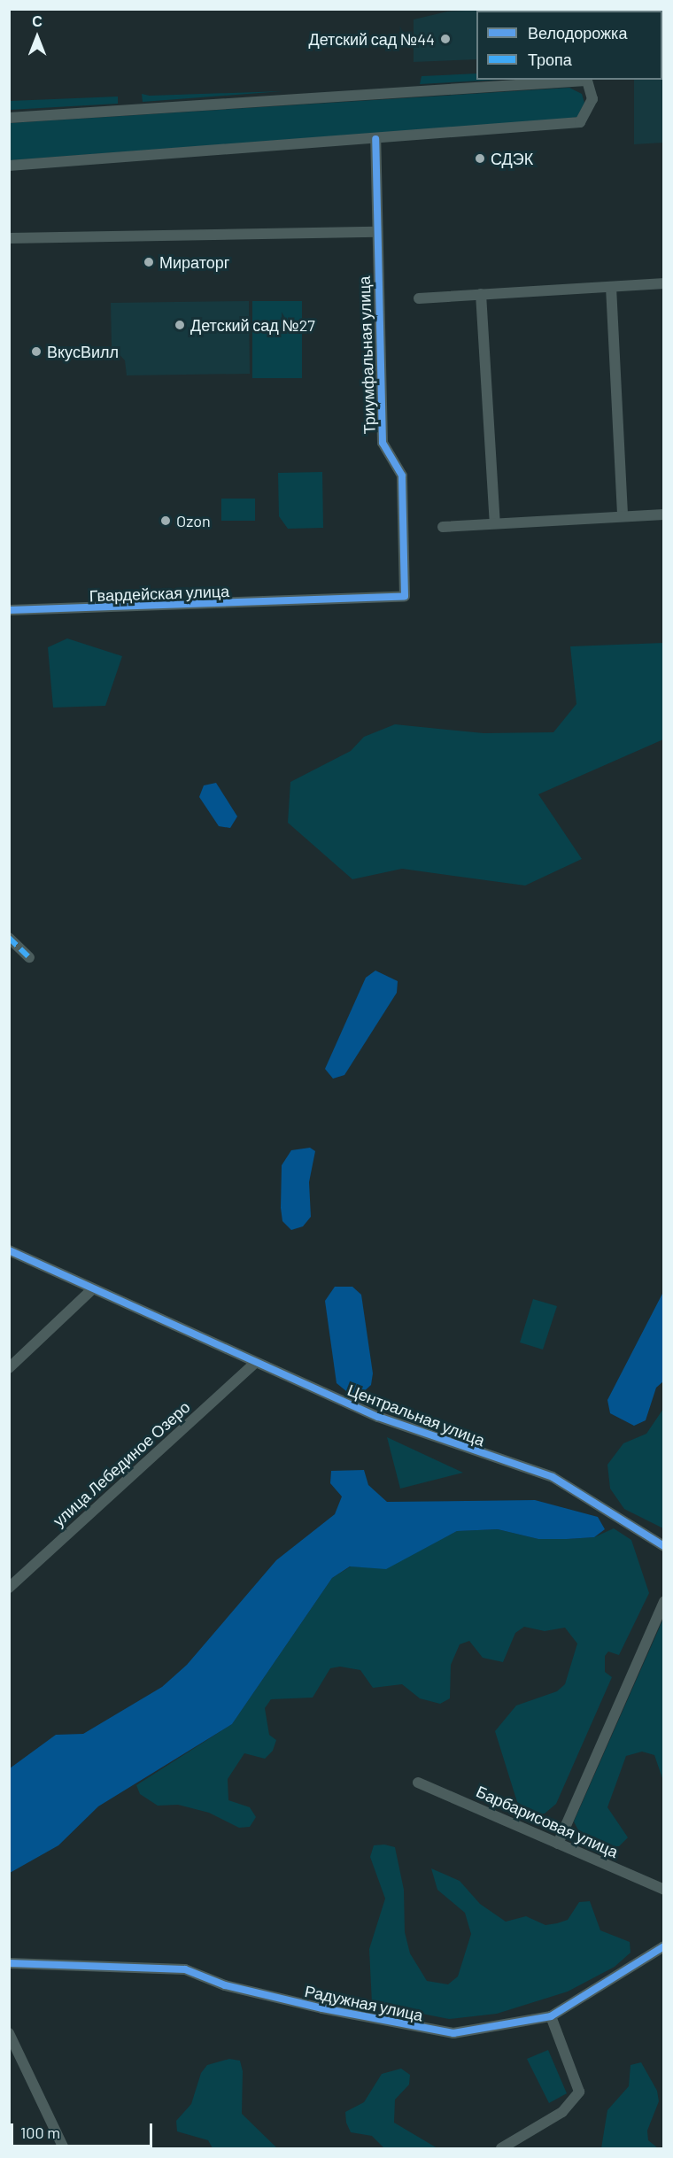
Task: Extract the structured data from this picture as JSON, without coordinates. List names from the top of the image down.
{
  "streets": {
    "street": [
      "Триумфальная улица",
      "Гвардейская улица",
      "Центральная улица",
      "улица Лебединое Озеро",
      "Барбарисовая улица",
      "Радужная улица"
    ]
  },
  "crossings": [
    ["Триумфальная улица", "Гвардейская улица"],
    ["Центральная улица", "улица Лебединое Озеро"]
  ],
  "places": [
    "Детский сад №44",
    "СДЭК",
    "Мираторг",
    "Детский сад №27",
    "ВкусВилл",
    "Ozon"
  ],
  "legend": ["Велодорожка", "Тропа"],
  "scale_bar": "100 m",
  "north": "top"
}
